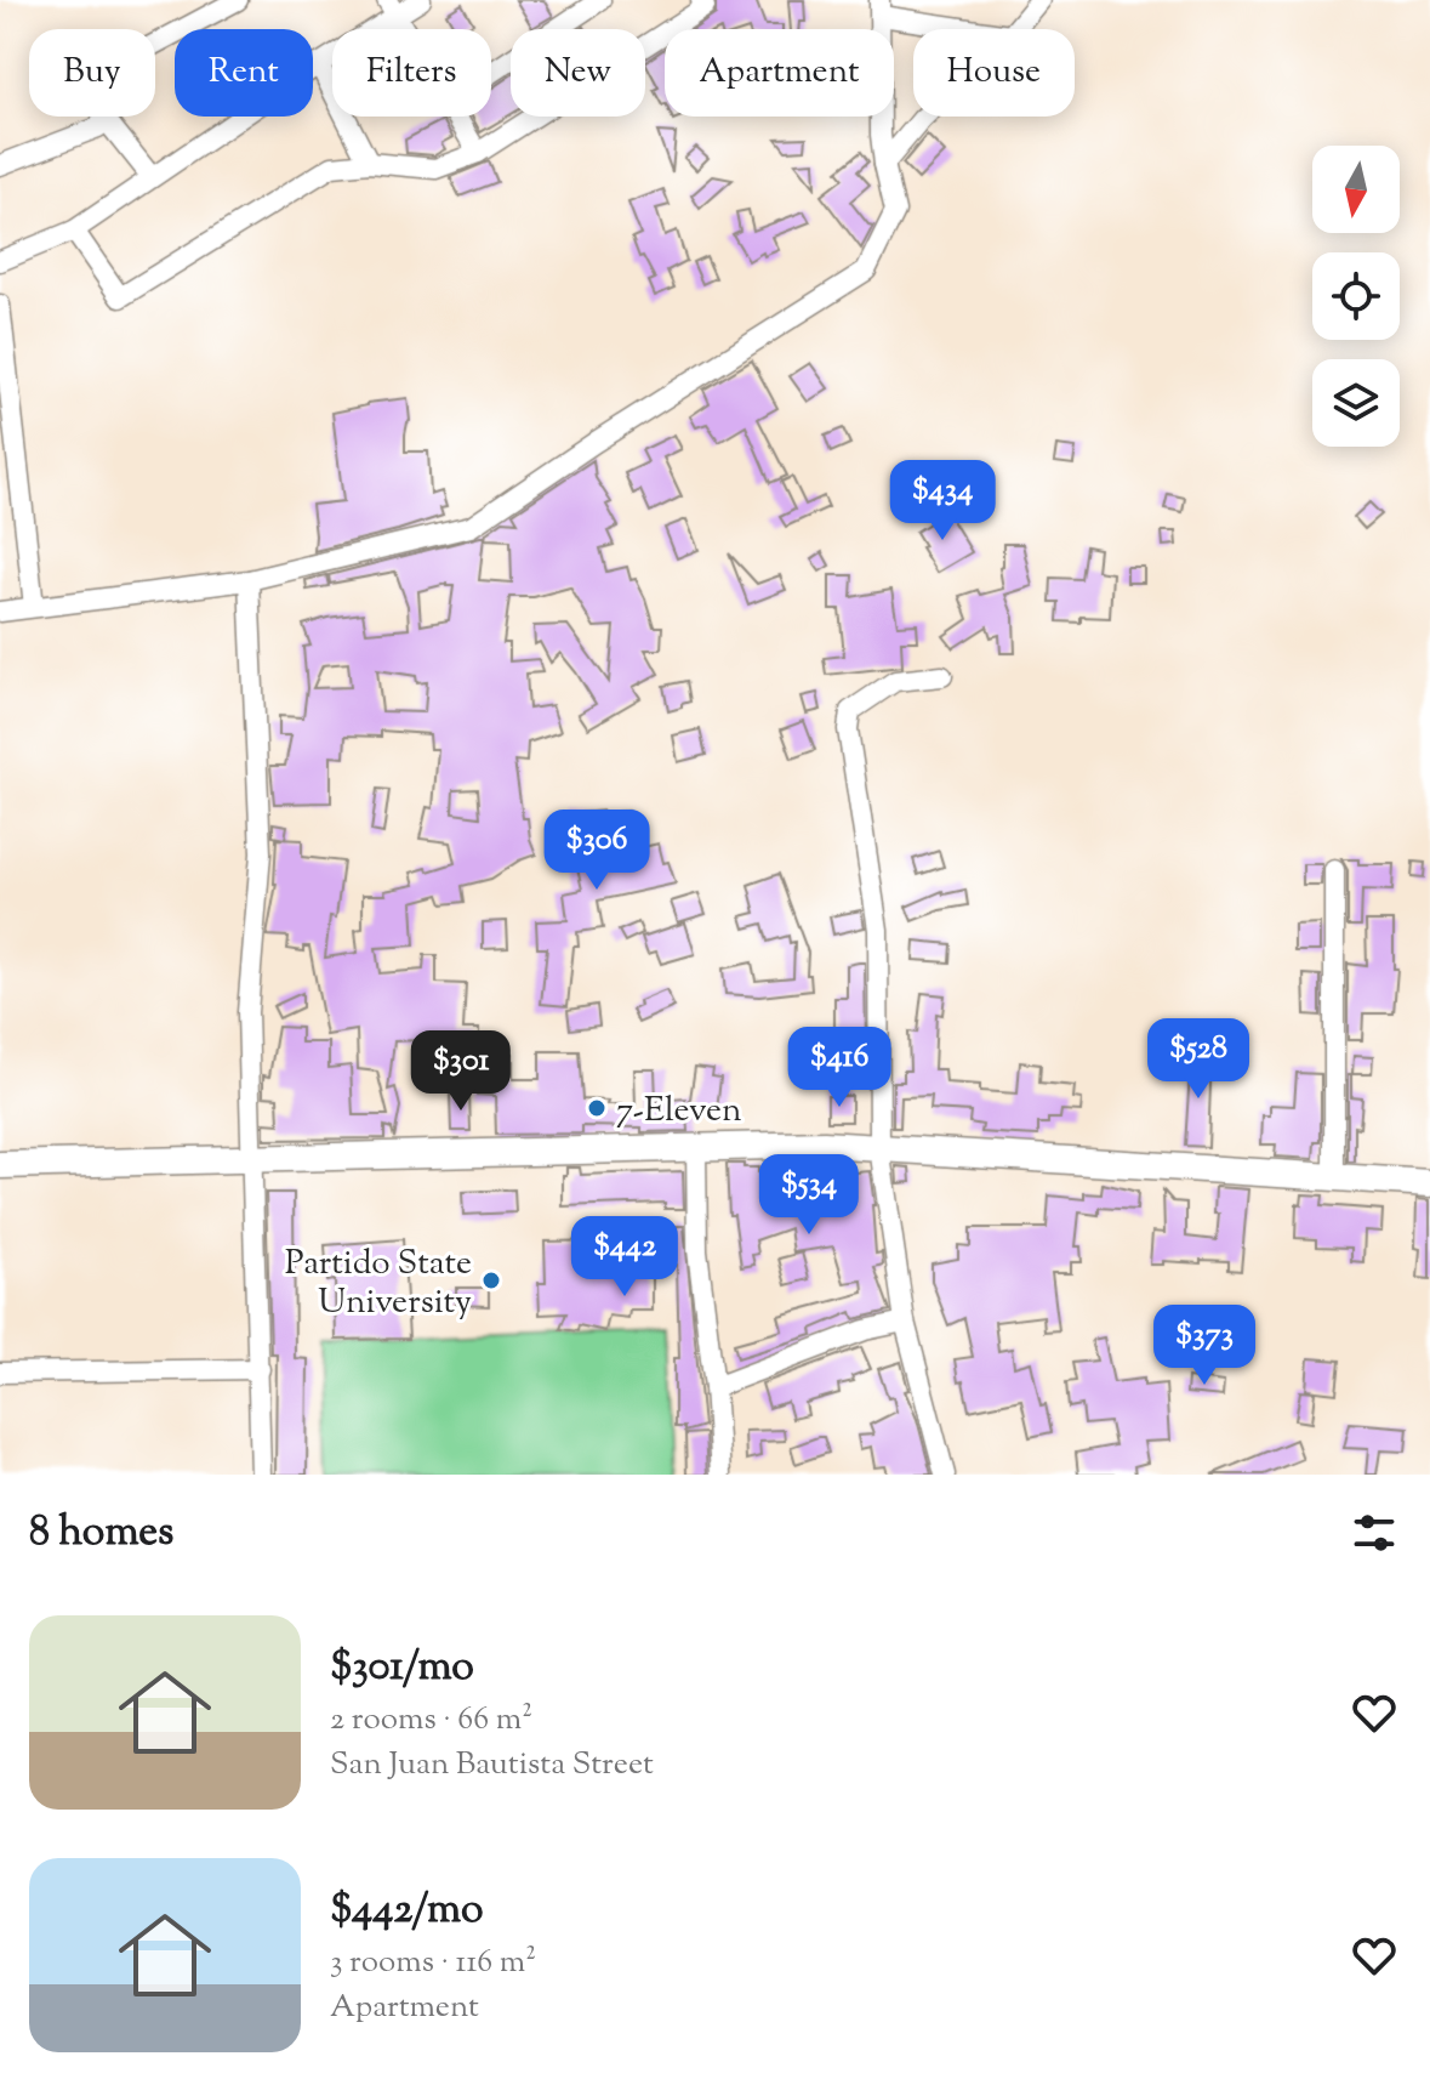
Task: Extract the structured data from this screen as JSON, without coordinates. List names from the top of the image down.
{
  "places": ["7-Eleven", "Partido State University"],
  "north": "bottom",
  "page": {
    "chip": [
      "Buy",
      "Rent",
      "Filters",
      "New",
      "Apartment",
      "House"
    ],
    "price": [
      "$434",
      "$306",
      "$528",
      "$416",
      "$301",
      "$534",
      "$442",
      "$373"
    ],
    "heading": "8 homes",
    "list": [
      {
        "name": "$301/mo",
        "note": "2 rooms · 66 m² · San Juan Bautista Street"
      },
      {
        "name": "$442/mo",
        "note": "3 rooms · 116 m² · Apartment"
      }
    ]
  }
}
